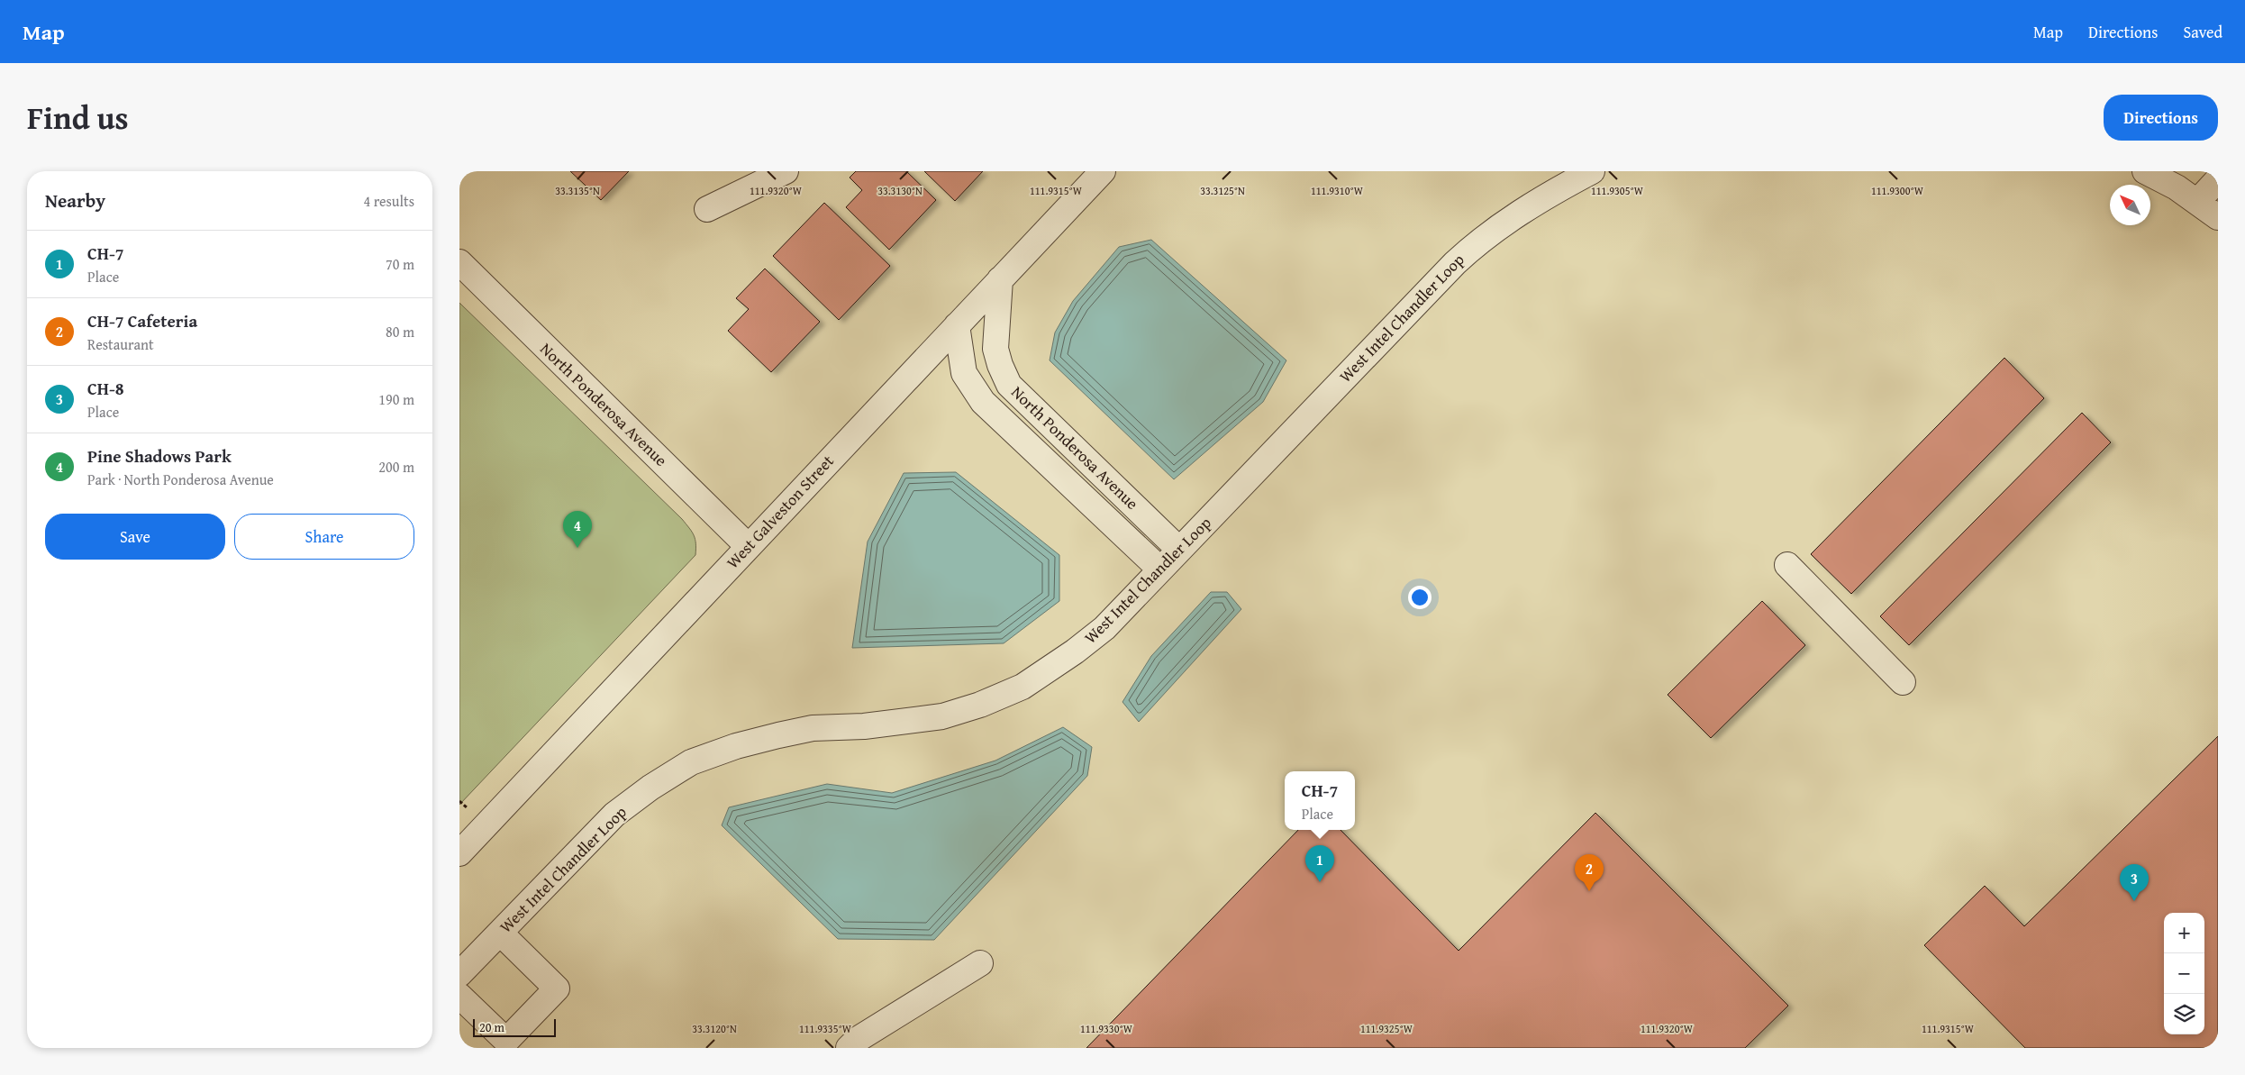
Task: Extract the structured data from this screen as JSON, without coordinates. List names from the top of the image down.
{
  "streets": {
    "street": ["West Intel Chandler Loop", "North Ponderosa Avenue", "West Galveston Street"]
  },
  "crossings": [
    ["West Intel Chandler Loop", "North Ponderosa Avenue"],
    ["North Ponderosa Avenue", "West Galveston Street"]
  ],
  "scale_bar": "20 m",
  "north": "top left",
  "page": {
    "header": "Map",
    "nav": ["Map", "Directions", "Saved"],
    "title": "Find us",
    "buttons": [
      "Directions",
      ["Save", "Share"]
    ],
    "heading": ["Nearby", "4 results"],
    "list": [
      {
        "mark": "1",
        "name": "CH-7",
        "note": "Place",
        "value": "70 m"
      },
      {
        "mark": "2",
        "name": "CH-7 Cafeteria",
        "note": "Restaurant",
        "value": "80 m"
      },
      {
        "mark": "3",
        "name": "CH-8",
        "note": "Place",
        "value": "190 m"
      },
      {
        "mark": "4",
        "name": "Pine Shadows Park",
        "note": "Park · North Ponderosa Avenue",
        "value": "200 m"
      }
    ],
    "pins": [
      "4",
      "1",
      "2",
      "3"
    ],
    "popup": ["CH-7", "Place"],
    "map_buttons": ["+", "−"],
    "scale": "20 m"
  },
  "coordinates": [
    "111.9320°W",
    "111.9315°W",
    "111.9310°W",
    "111.9305°W",
    "111.9300°W",
    "33.3135°N",
    "33.3130°N",
    "33.3125°N",
    "33.3120°N",
    "111.9335°W",
    "111.9330°W",
    "111.9325°W"
  ]
}
